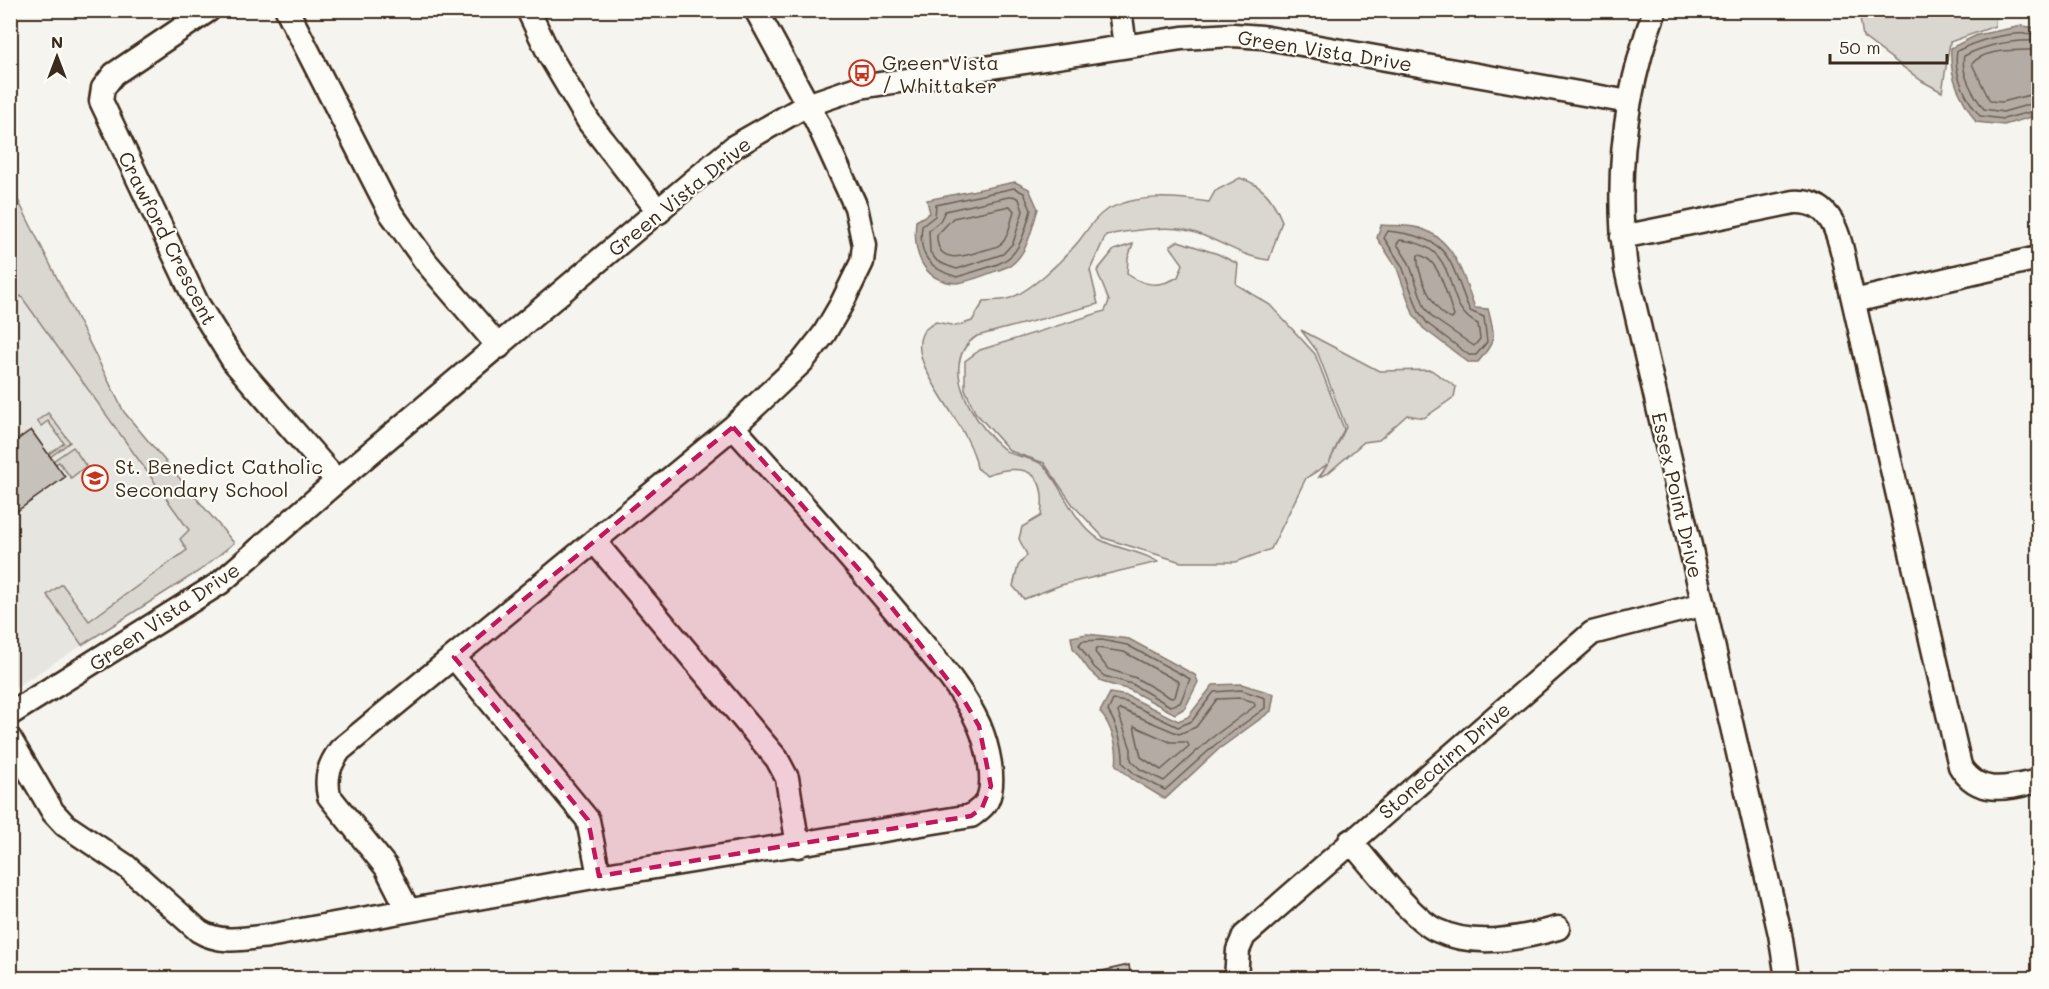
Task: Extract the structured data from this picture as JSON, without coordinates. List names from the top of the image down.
{
  "streets": {
    "street": [
      "Green Vista Drive",
      "Crawford Crescent",
      "Essex Point Drive",
      "Stonecairn Drive"
    ]
  },
  "crossings": [
    ["Green Vista Drive", "Crawford Crescent"],
    ["Green Vista Drive", "Essex Point Drive"],
    ["Essex Point Drive", "Stonecairn Drive"]
  ],
  "places": {
    "bus stop": ["Green Vista / Whittaker"],
    "school or university": ["St. Benedict Catholic Secondary School"]
  },
  "scale_bar": "50 m",
  "north": "top"
}
